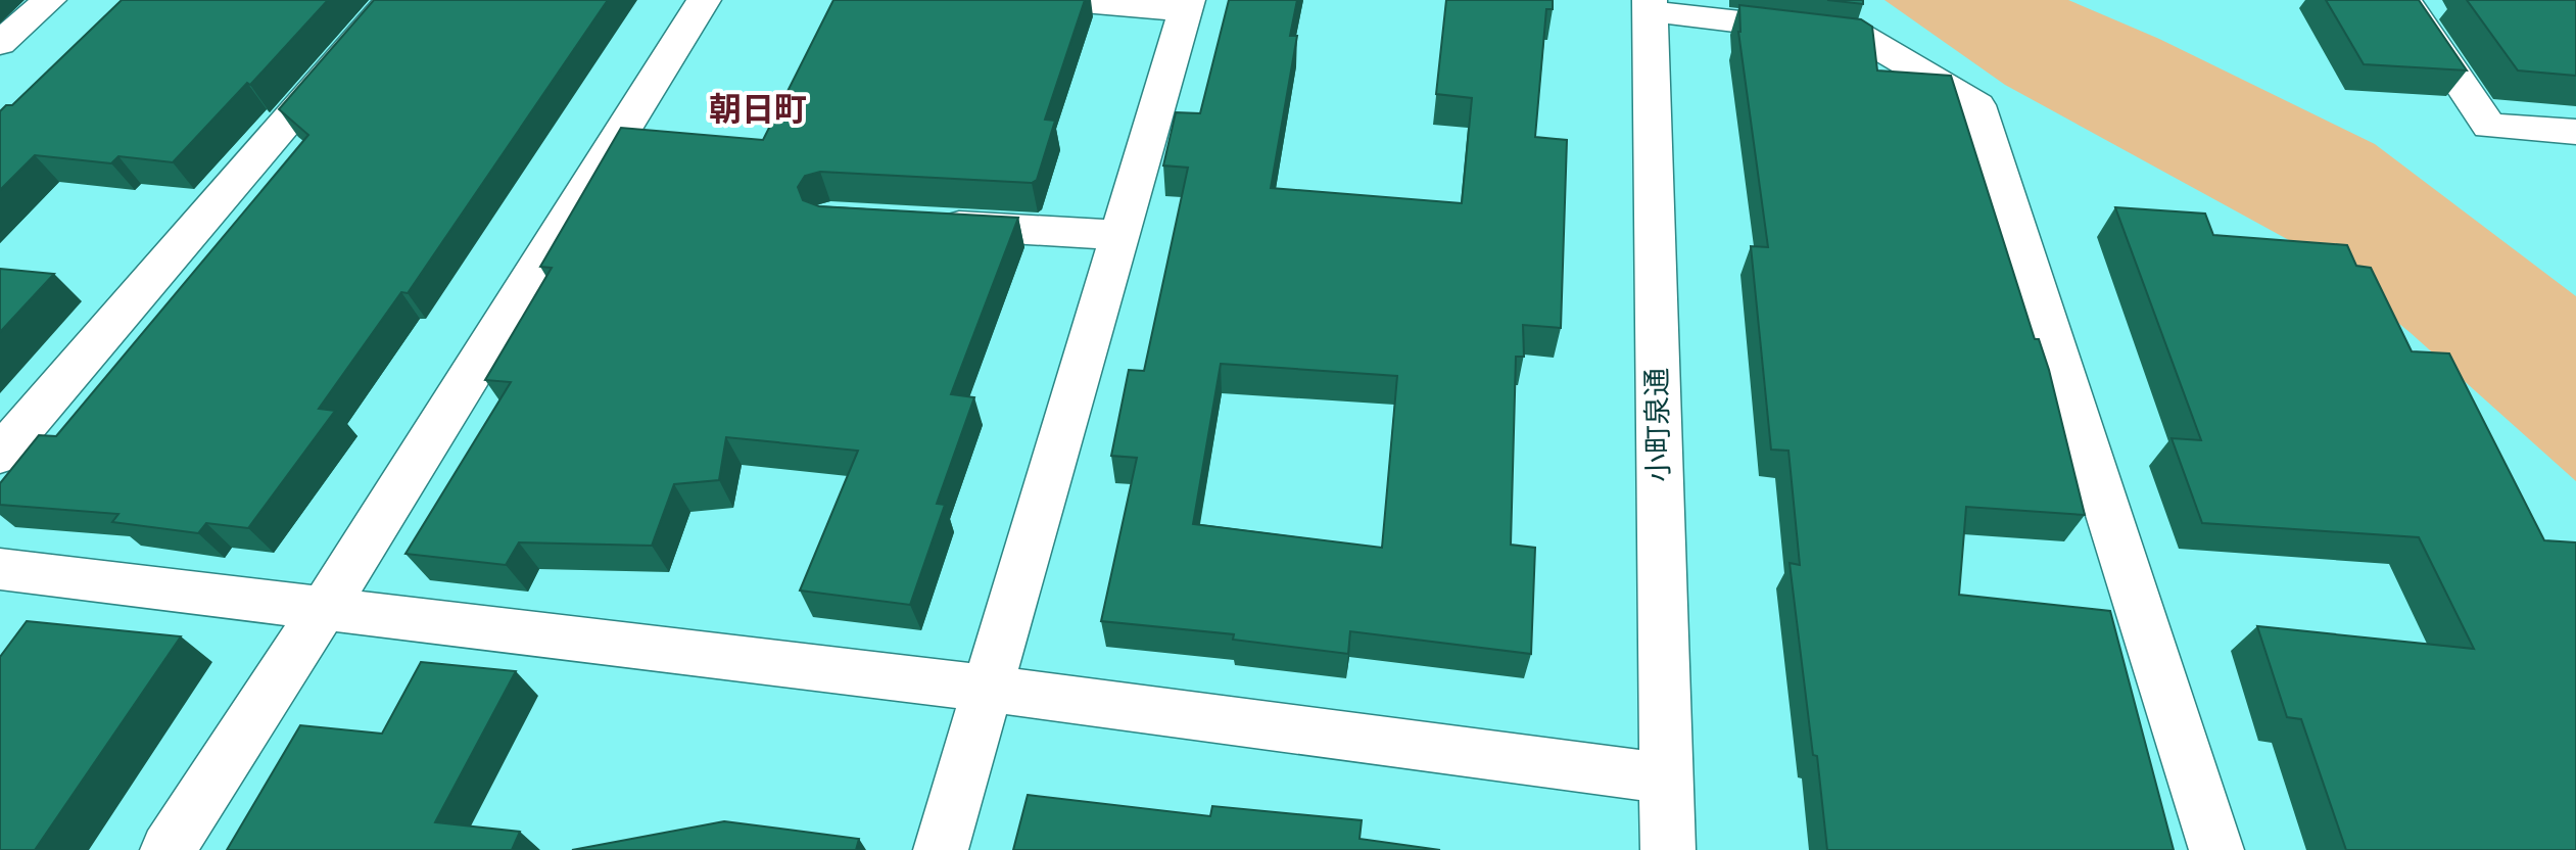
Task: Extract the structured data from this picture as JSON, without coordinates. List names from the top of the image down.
{
  "streets": {
    "street": ["小町泉通"]
  },
  "districts": ["朝日町"]
}
